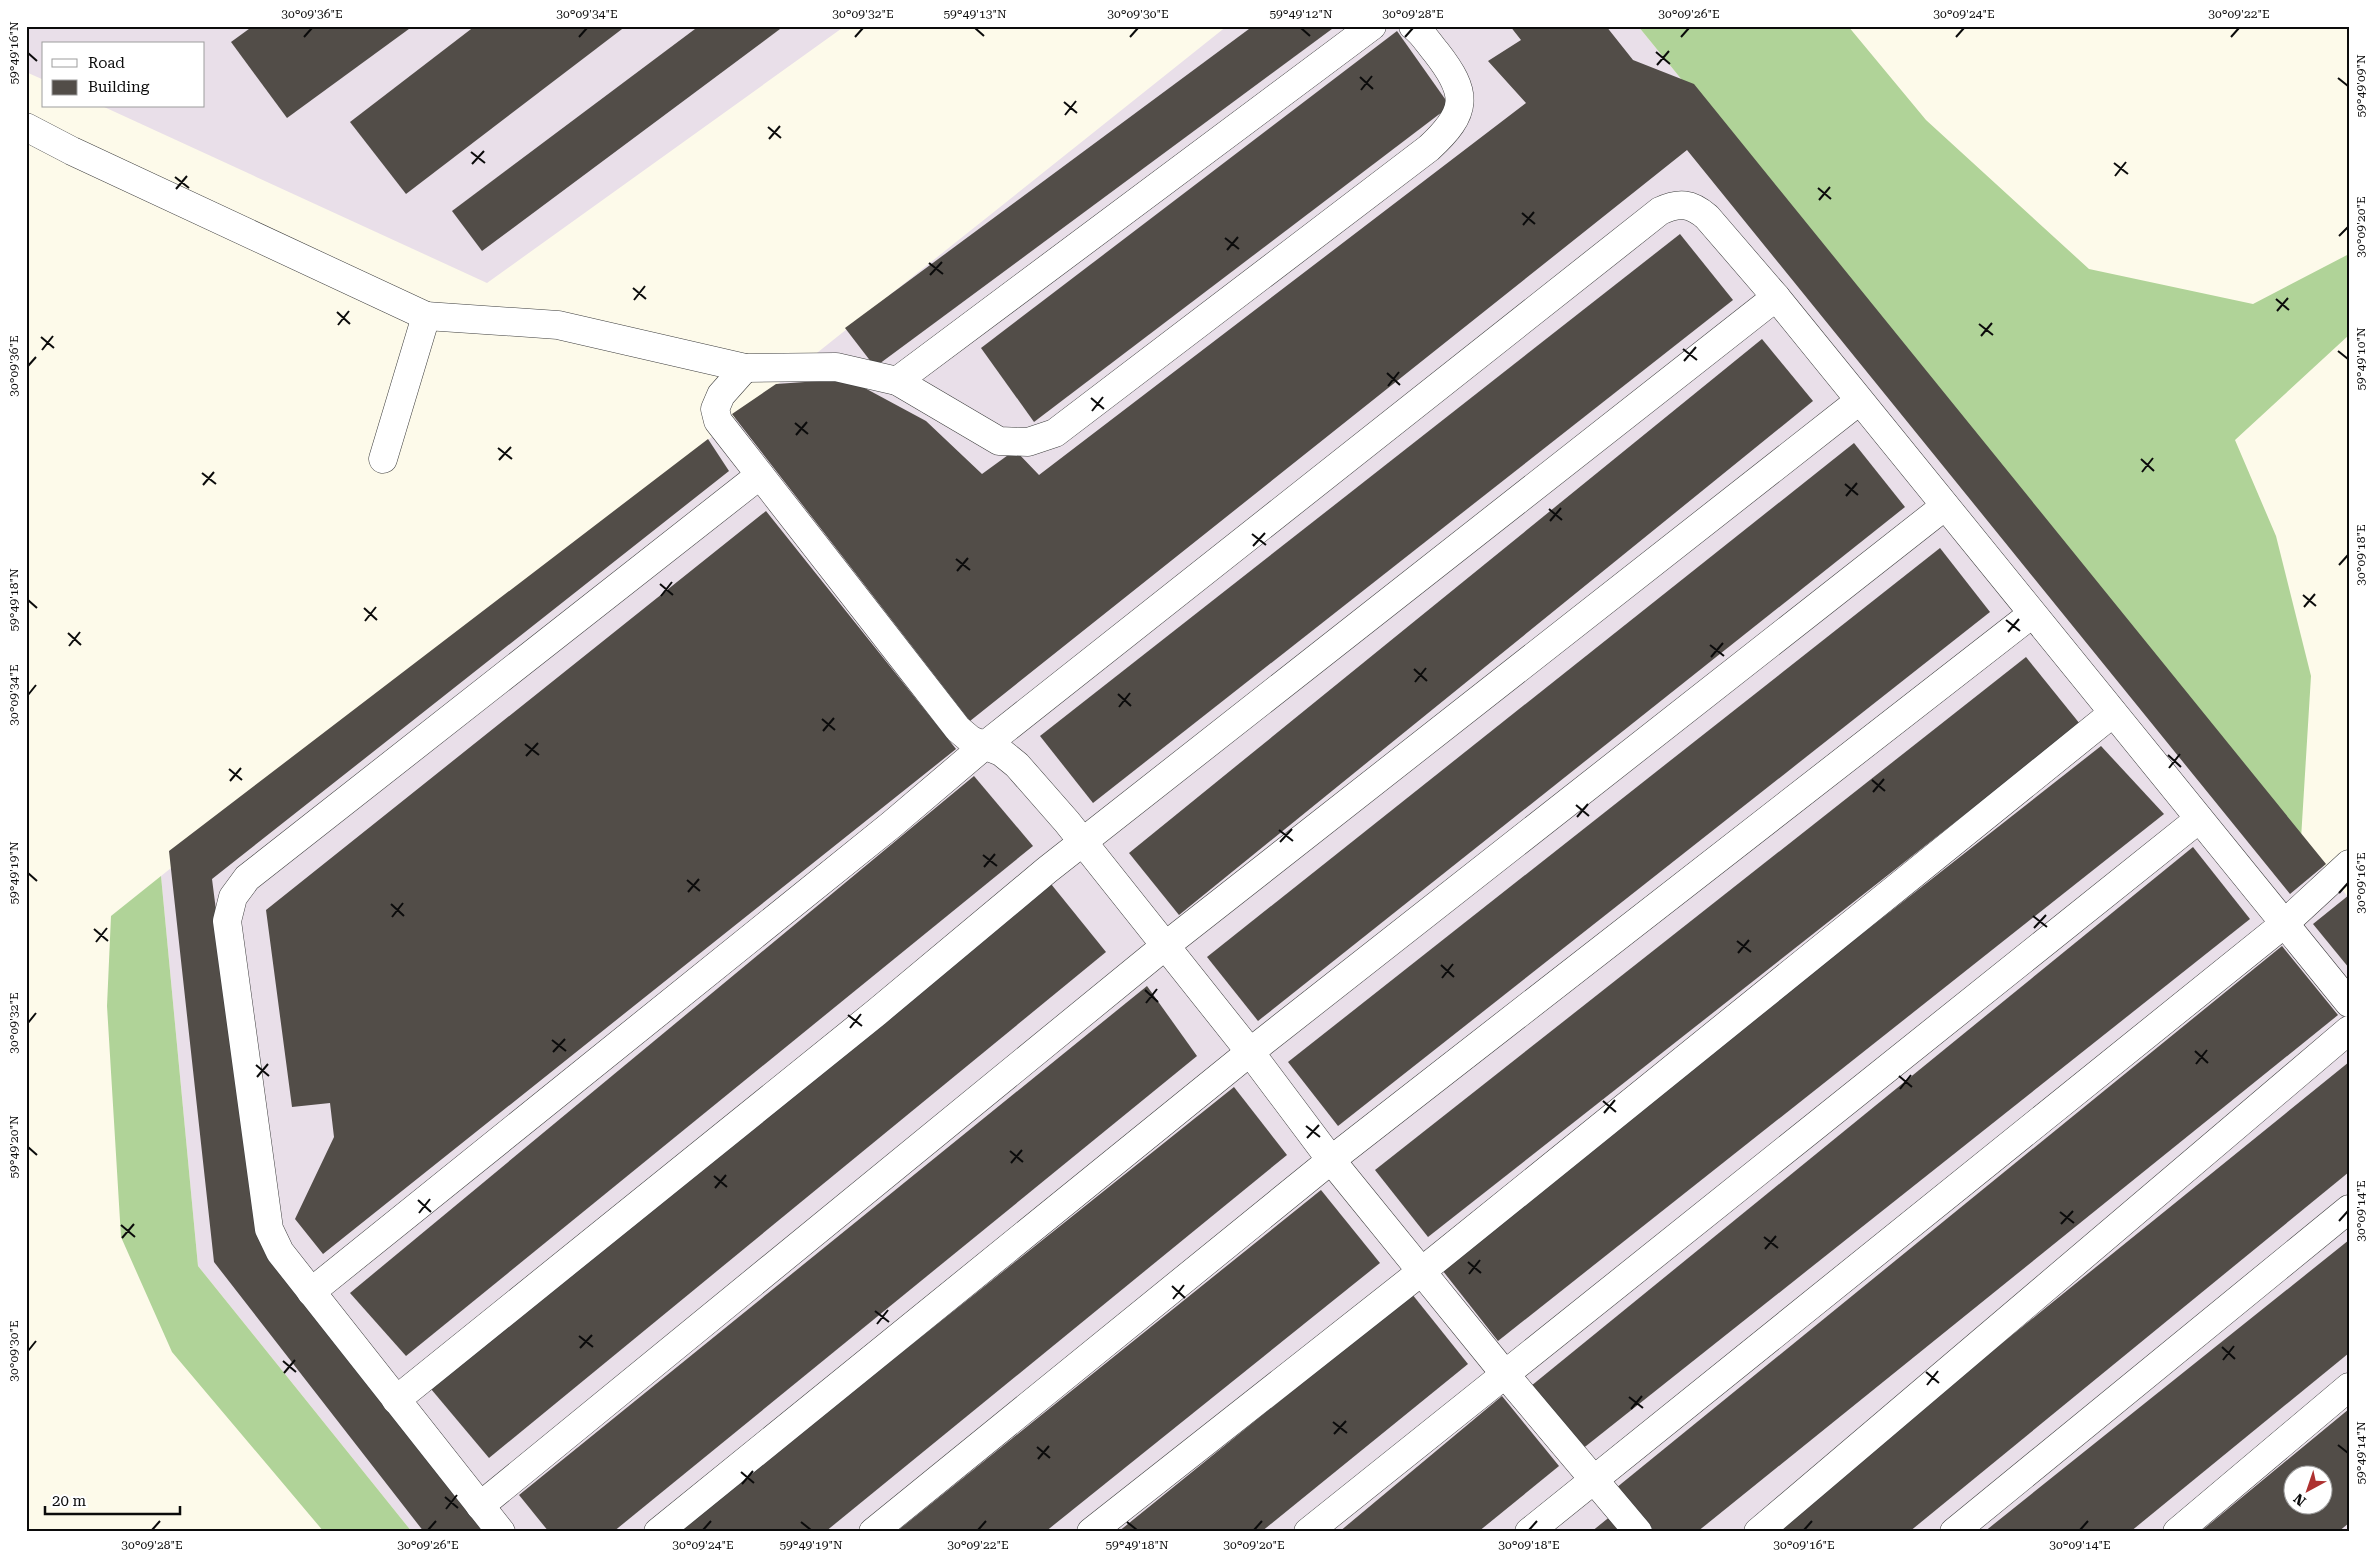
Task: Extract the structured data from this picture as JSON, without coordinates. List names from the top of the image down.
{
  "legend": ["Road", "Building"],
  "scale_bar": "20 m",
  "north": "bottom left",
  "coordinates": [
    "30°09'36\"E",
    "30°09'34\"E",
    "30°09'32\"E",
    "59°49'13\"N",
    "30°09'30\"E",
    "59°49'12\"N",
    "30°09'28\"E",
    "30°09'26\"E",
    "30°09'24\"E",
    "30°09'22\"E",
    "59°49'16\"N",
    "59°49'09\"N",
    "30°09'20\"E",
    "59°49'10\"N",
    "30°09'18\"E",
    "59°49'18\"N",
    "59°49'19\"N",
    "30°09'16\"E",
    "59°49'20\"N",
    "30°09'14\"E",
    "59°49'14\"N"
  ]
}
